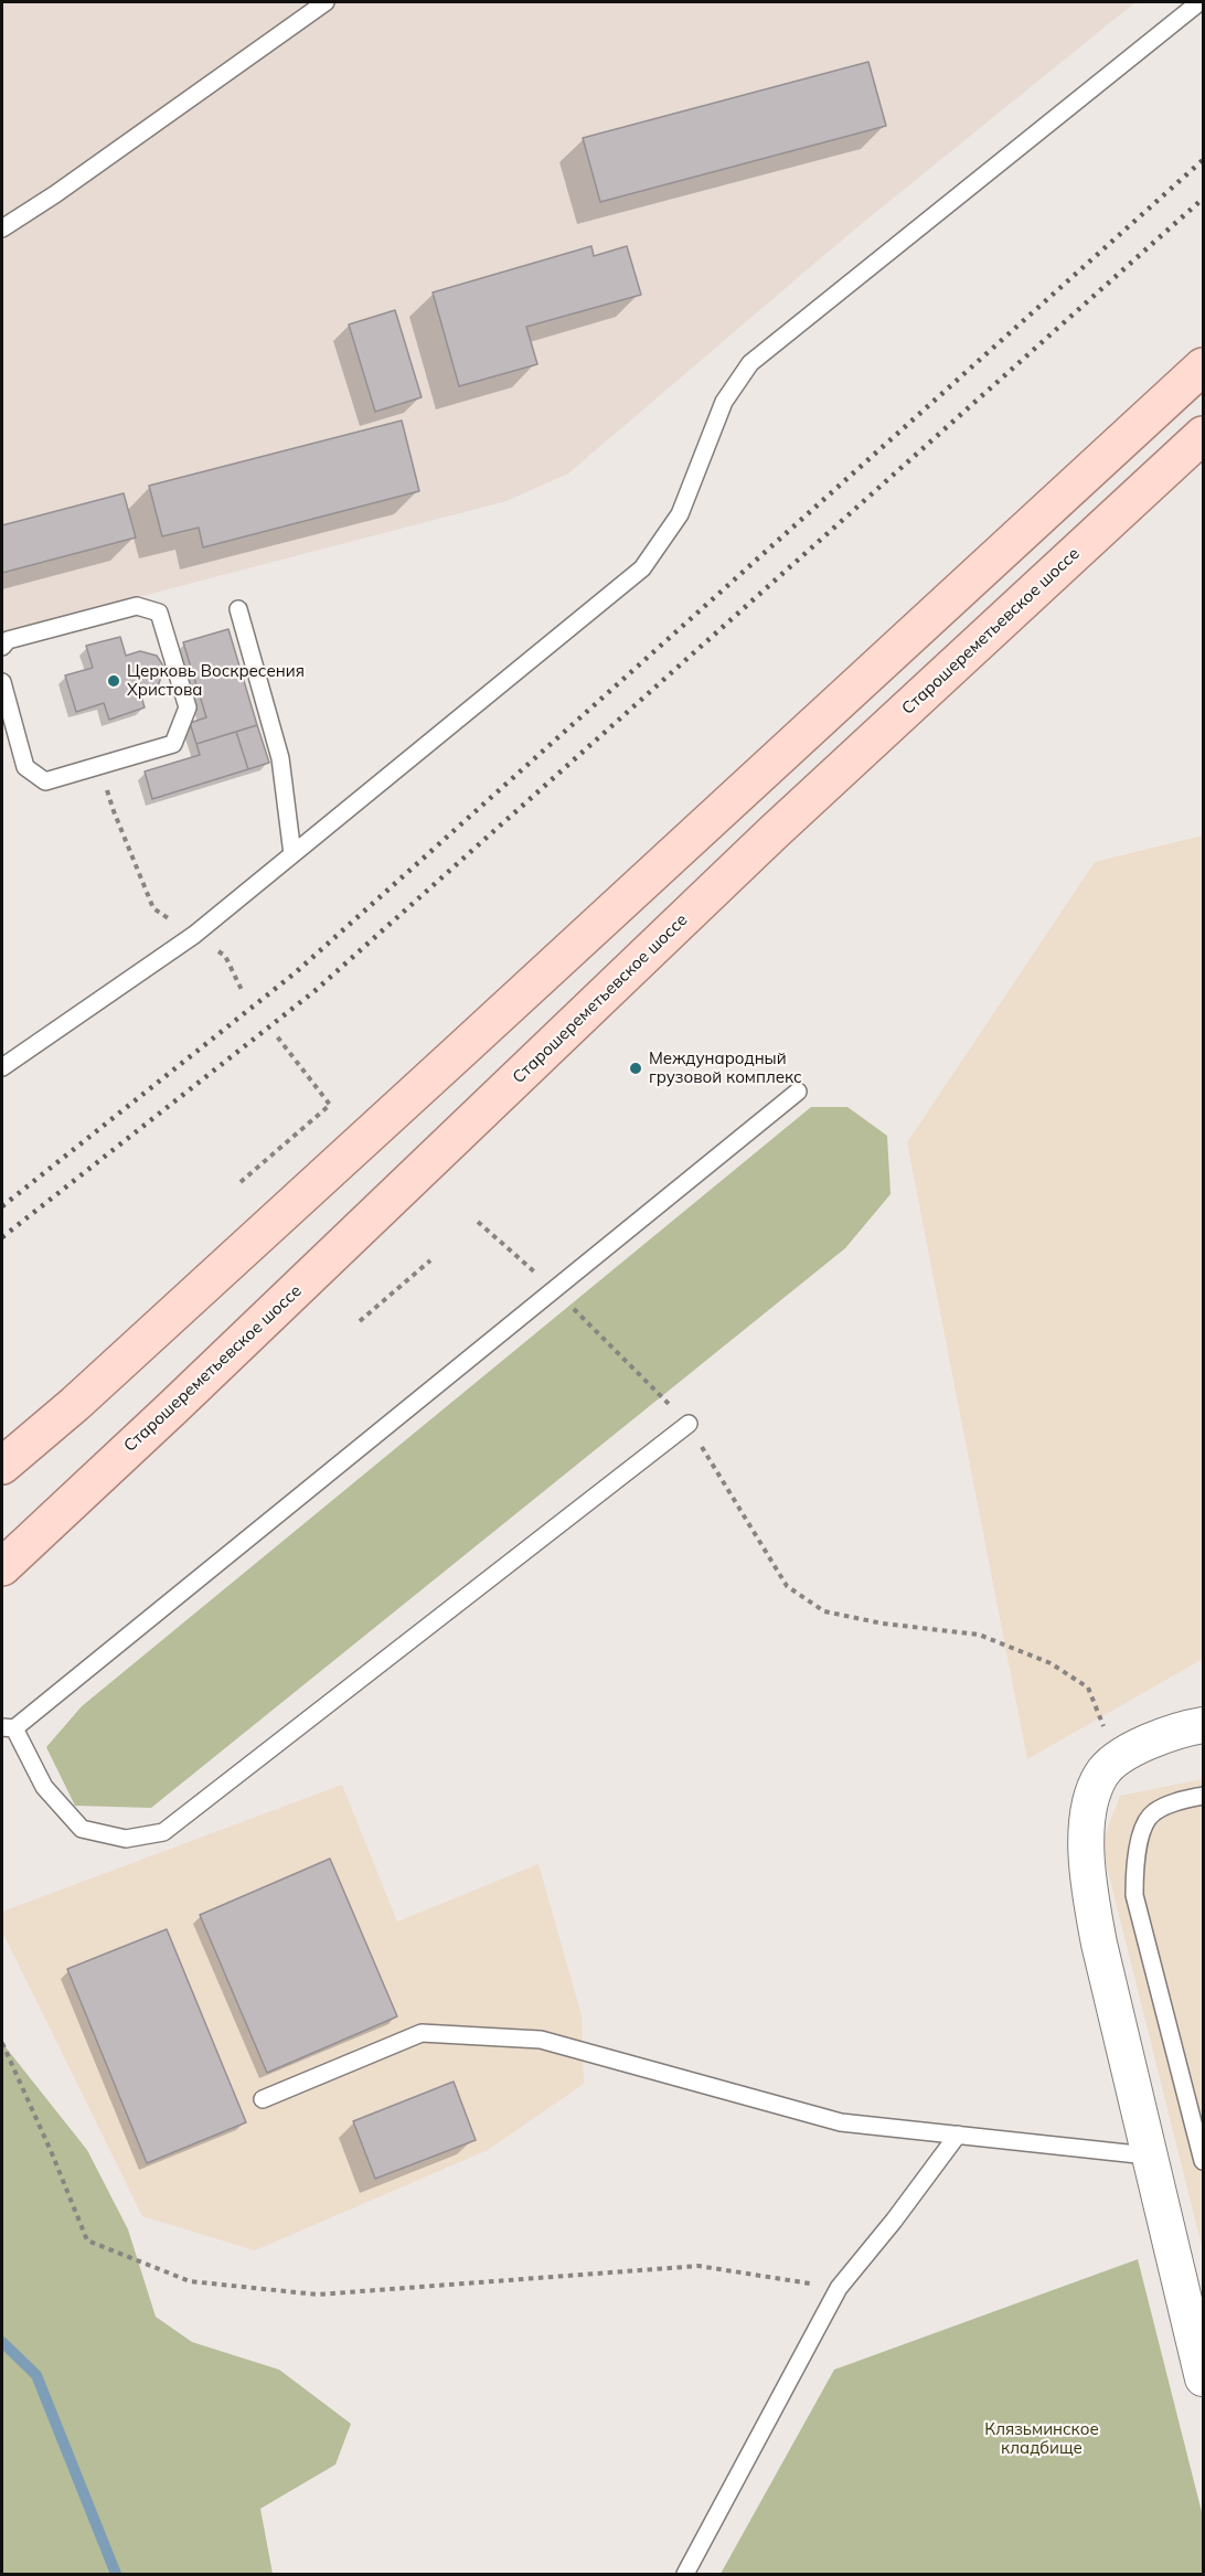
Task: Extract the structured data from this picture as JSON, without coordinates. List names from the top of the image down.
{
  "streets": {
    "main road": ["Старошереметьевское шоссе"]
  },
  "parks": ["Клязьминское кладбище"],
  "places": ["Церковь Воскресения Христова", "Международный грузовой комплекс"]
}
